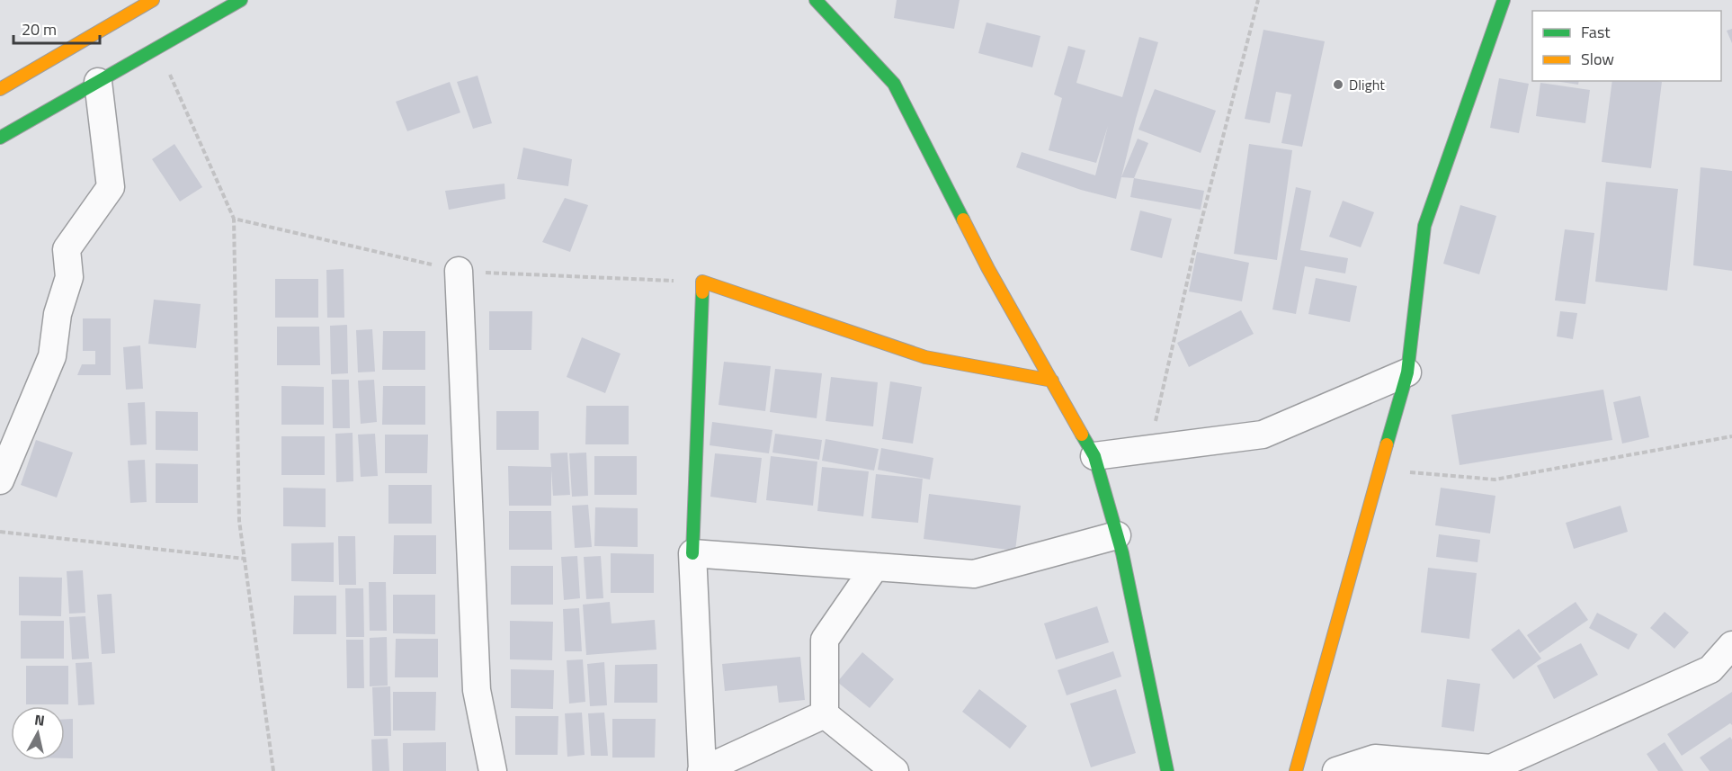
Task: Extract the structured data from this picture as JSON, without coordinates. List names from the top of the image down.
{
  "places": ["Dlight"],
  "legend": ["Fast", "Slow"],
  "scale_bar": "20 m",
  "north": "top"
}
